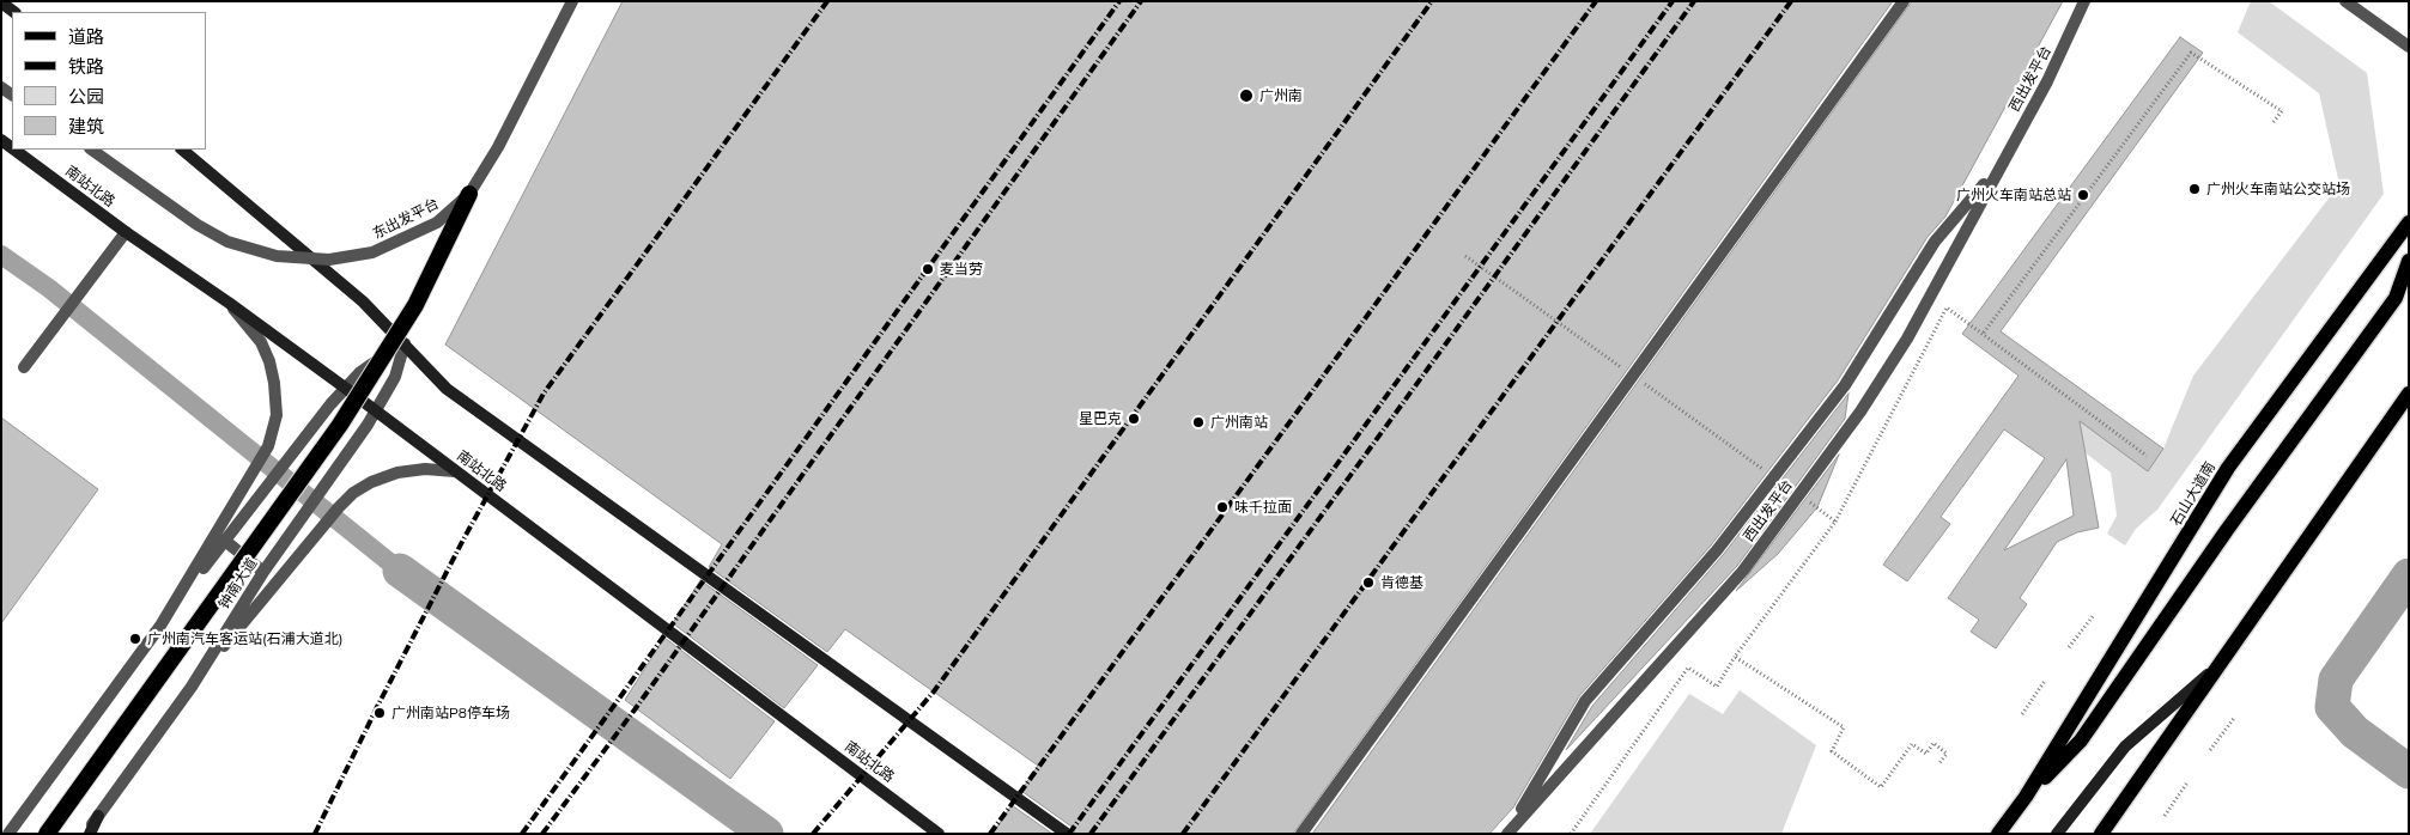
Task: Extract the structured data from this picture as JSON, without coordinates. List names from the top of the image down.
{
  "streets": {
    "main road": ["南站北路", "石山大道南"],
    "street": ["西出发平台", "东出发平台", "钟南大道"]
  },
  "crossings": [
    ["南站北路", "钟南大道"]
  ],
  "places": [
    "广州南",
    "广州火车南站公交站场",
    "广州火车南站总站",
    "麦当劳",
    "星巴克",
    "广州南站",
    "味千拉面",
    "肯德基",
    "广州南汽车客运站(石浦大道北)",
    "广州南站P8停车场"
  ],
  "legend": [
    "道路",
    "铁路",
    "公园",
    "建筑"
  ]
}
